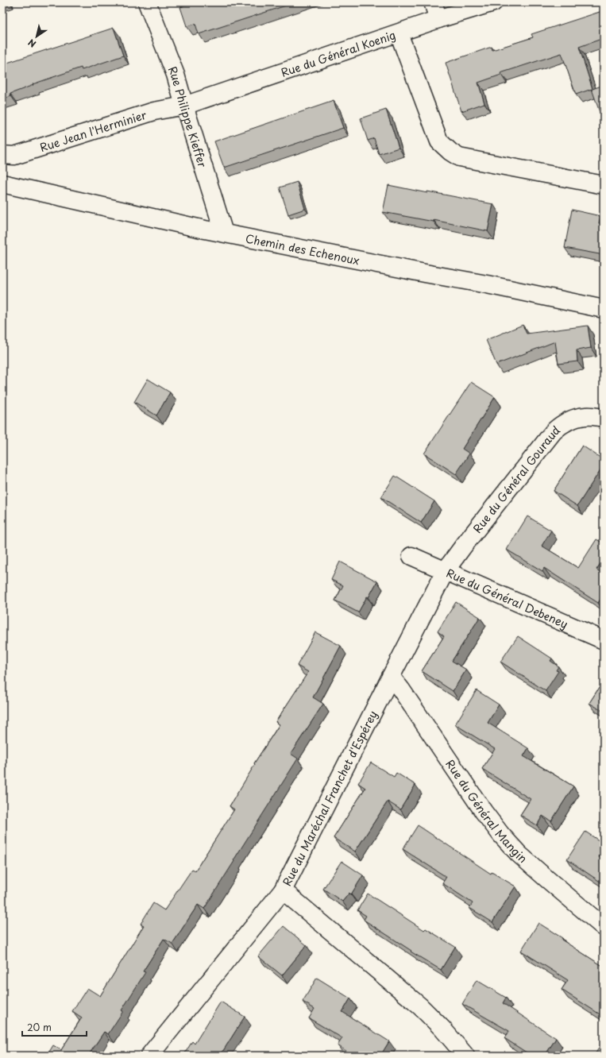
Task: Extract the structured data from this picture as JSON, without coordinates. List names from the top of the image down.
{
  "streets": {
    "street": [
      "Rue du Général Koenig",
      "Rue Philippe Kieffer",
      "Rue Jean l'Herminier",
      "Chemin des Echenoux",
      "Rue du Général Gouraud",
      "Rue du Général Debeney",
      "Rue du Maréchal Franchet d'Espérey",
      "Rue du Général Mangin"
    ]
  },
  "crossings": [
    ["Rue du Général Koenig", "Rue Philippe Kieffer"],
    ["Rue du Général Koenig", "Rue Jean l'Herminier"],
    ["Rue Philippe Kieffer", "Rue Jean l'Herminier"],
    ["Rue Philippe Kieffer", "Chemin des Echenoux"],
    ["Rue du Général Gouraud", "Rue du Général Debeney"],
    ["Rue du Général Gouraud", "Rue du Maréchal Franchet d'Espérey"],
    ["Rue du Général Debeney", "Rue du Maréchal Franchet d'Espérey"],
    ["Rue du Maréchal Franchet d'Espérey", "Rue du Général Mangin"]
  ],
  "scale_bar": "20 m",
  "north": "bottom left"
}
